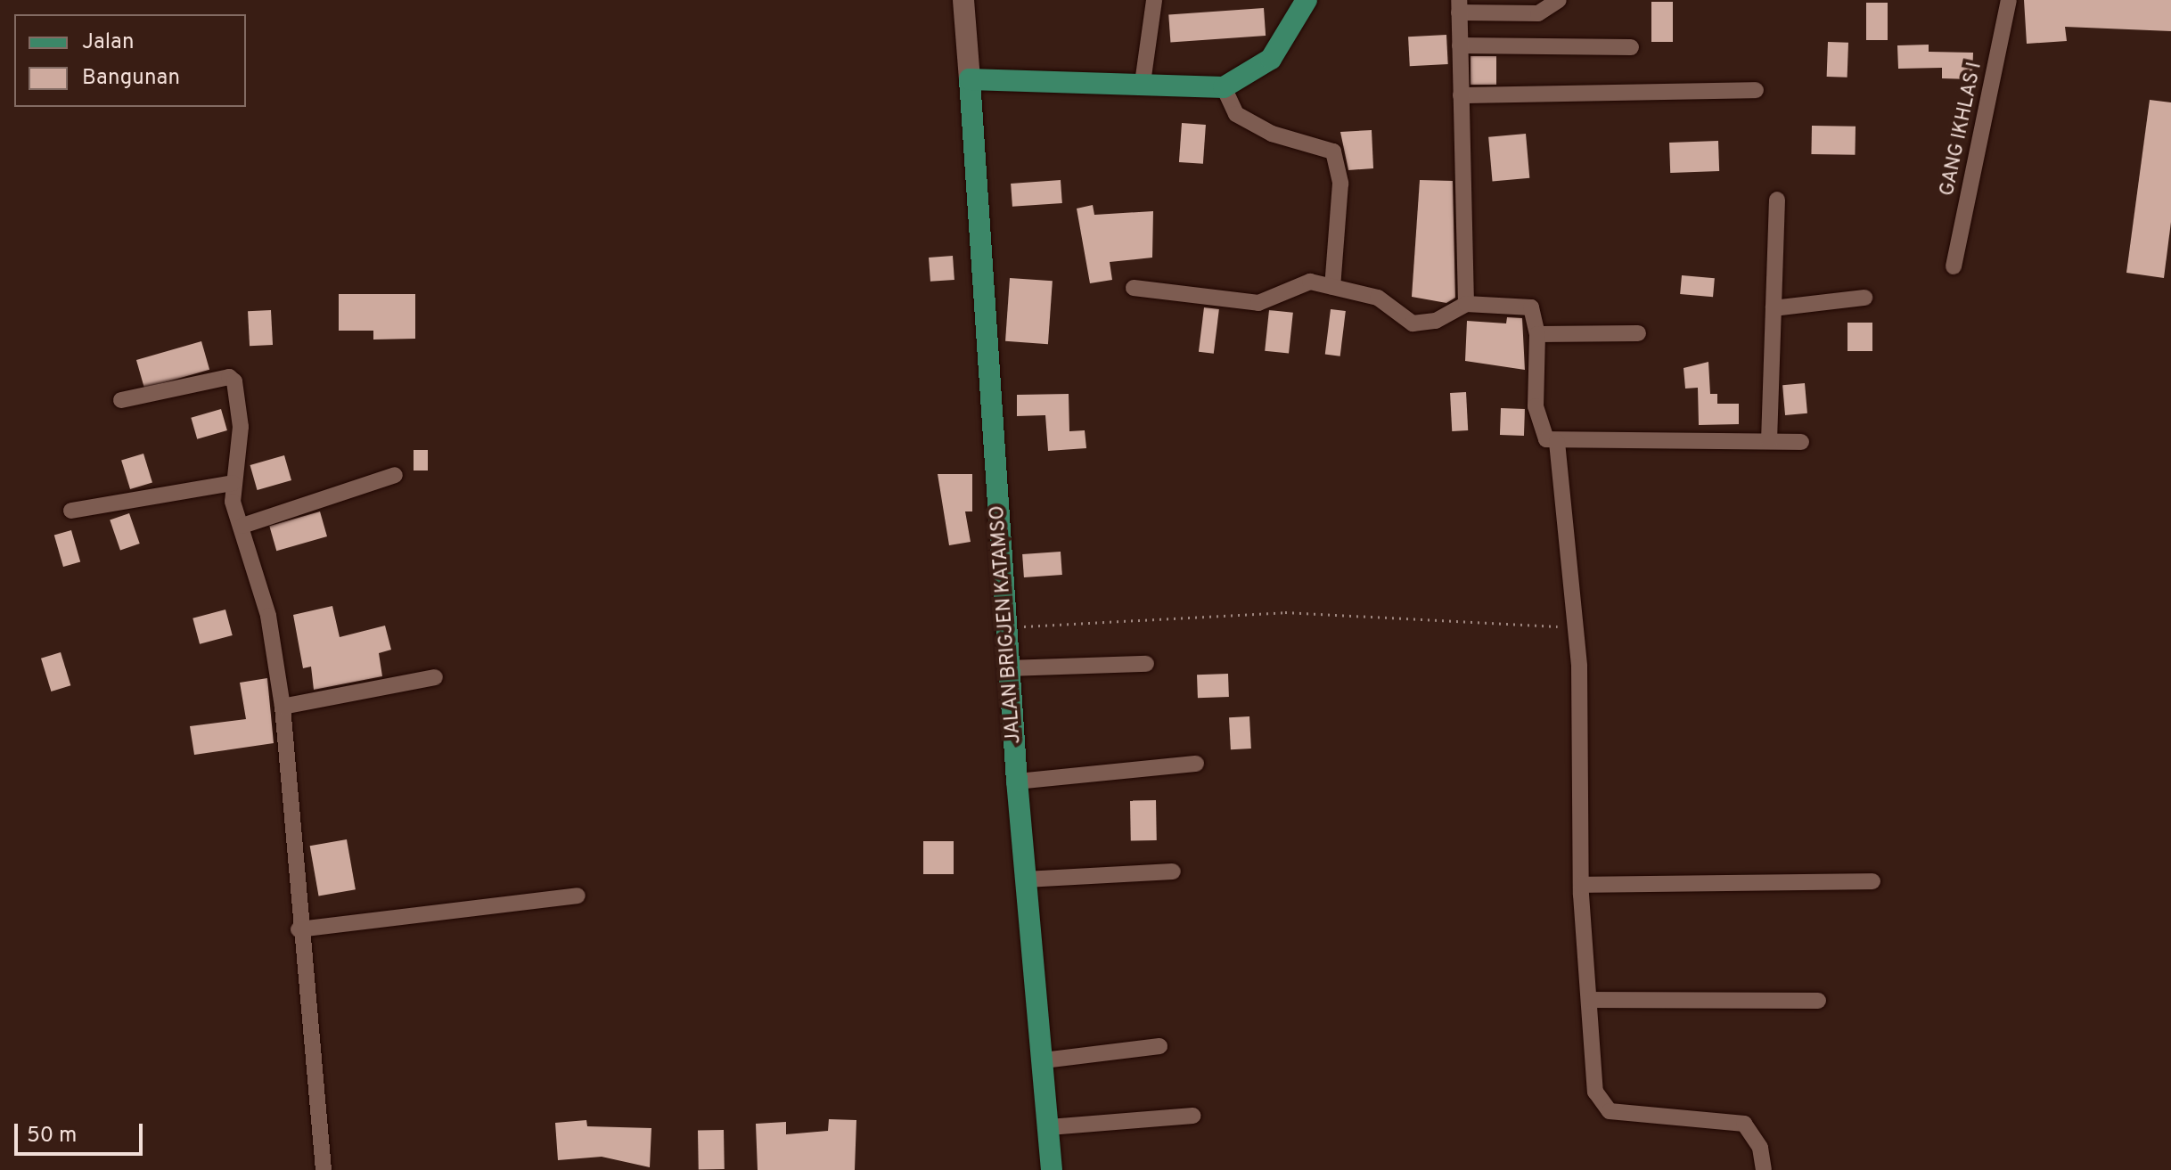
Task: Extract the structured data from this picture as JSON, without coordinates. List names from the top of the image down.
{
  "streets": {
    "main road": ["JALAN BRIGJEN KATAMSO"],
    "street": ["GANG IKHLAS I"]
  },
  "legend": ["Jalan", "Bangunan"],
  "scale_bar": "50 m"
}
